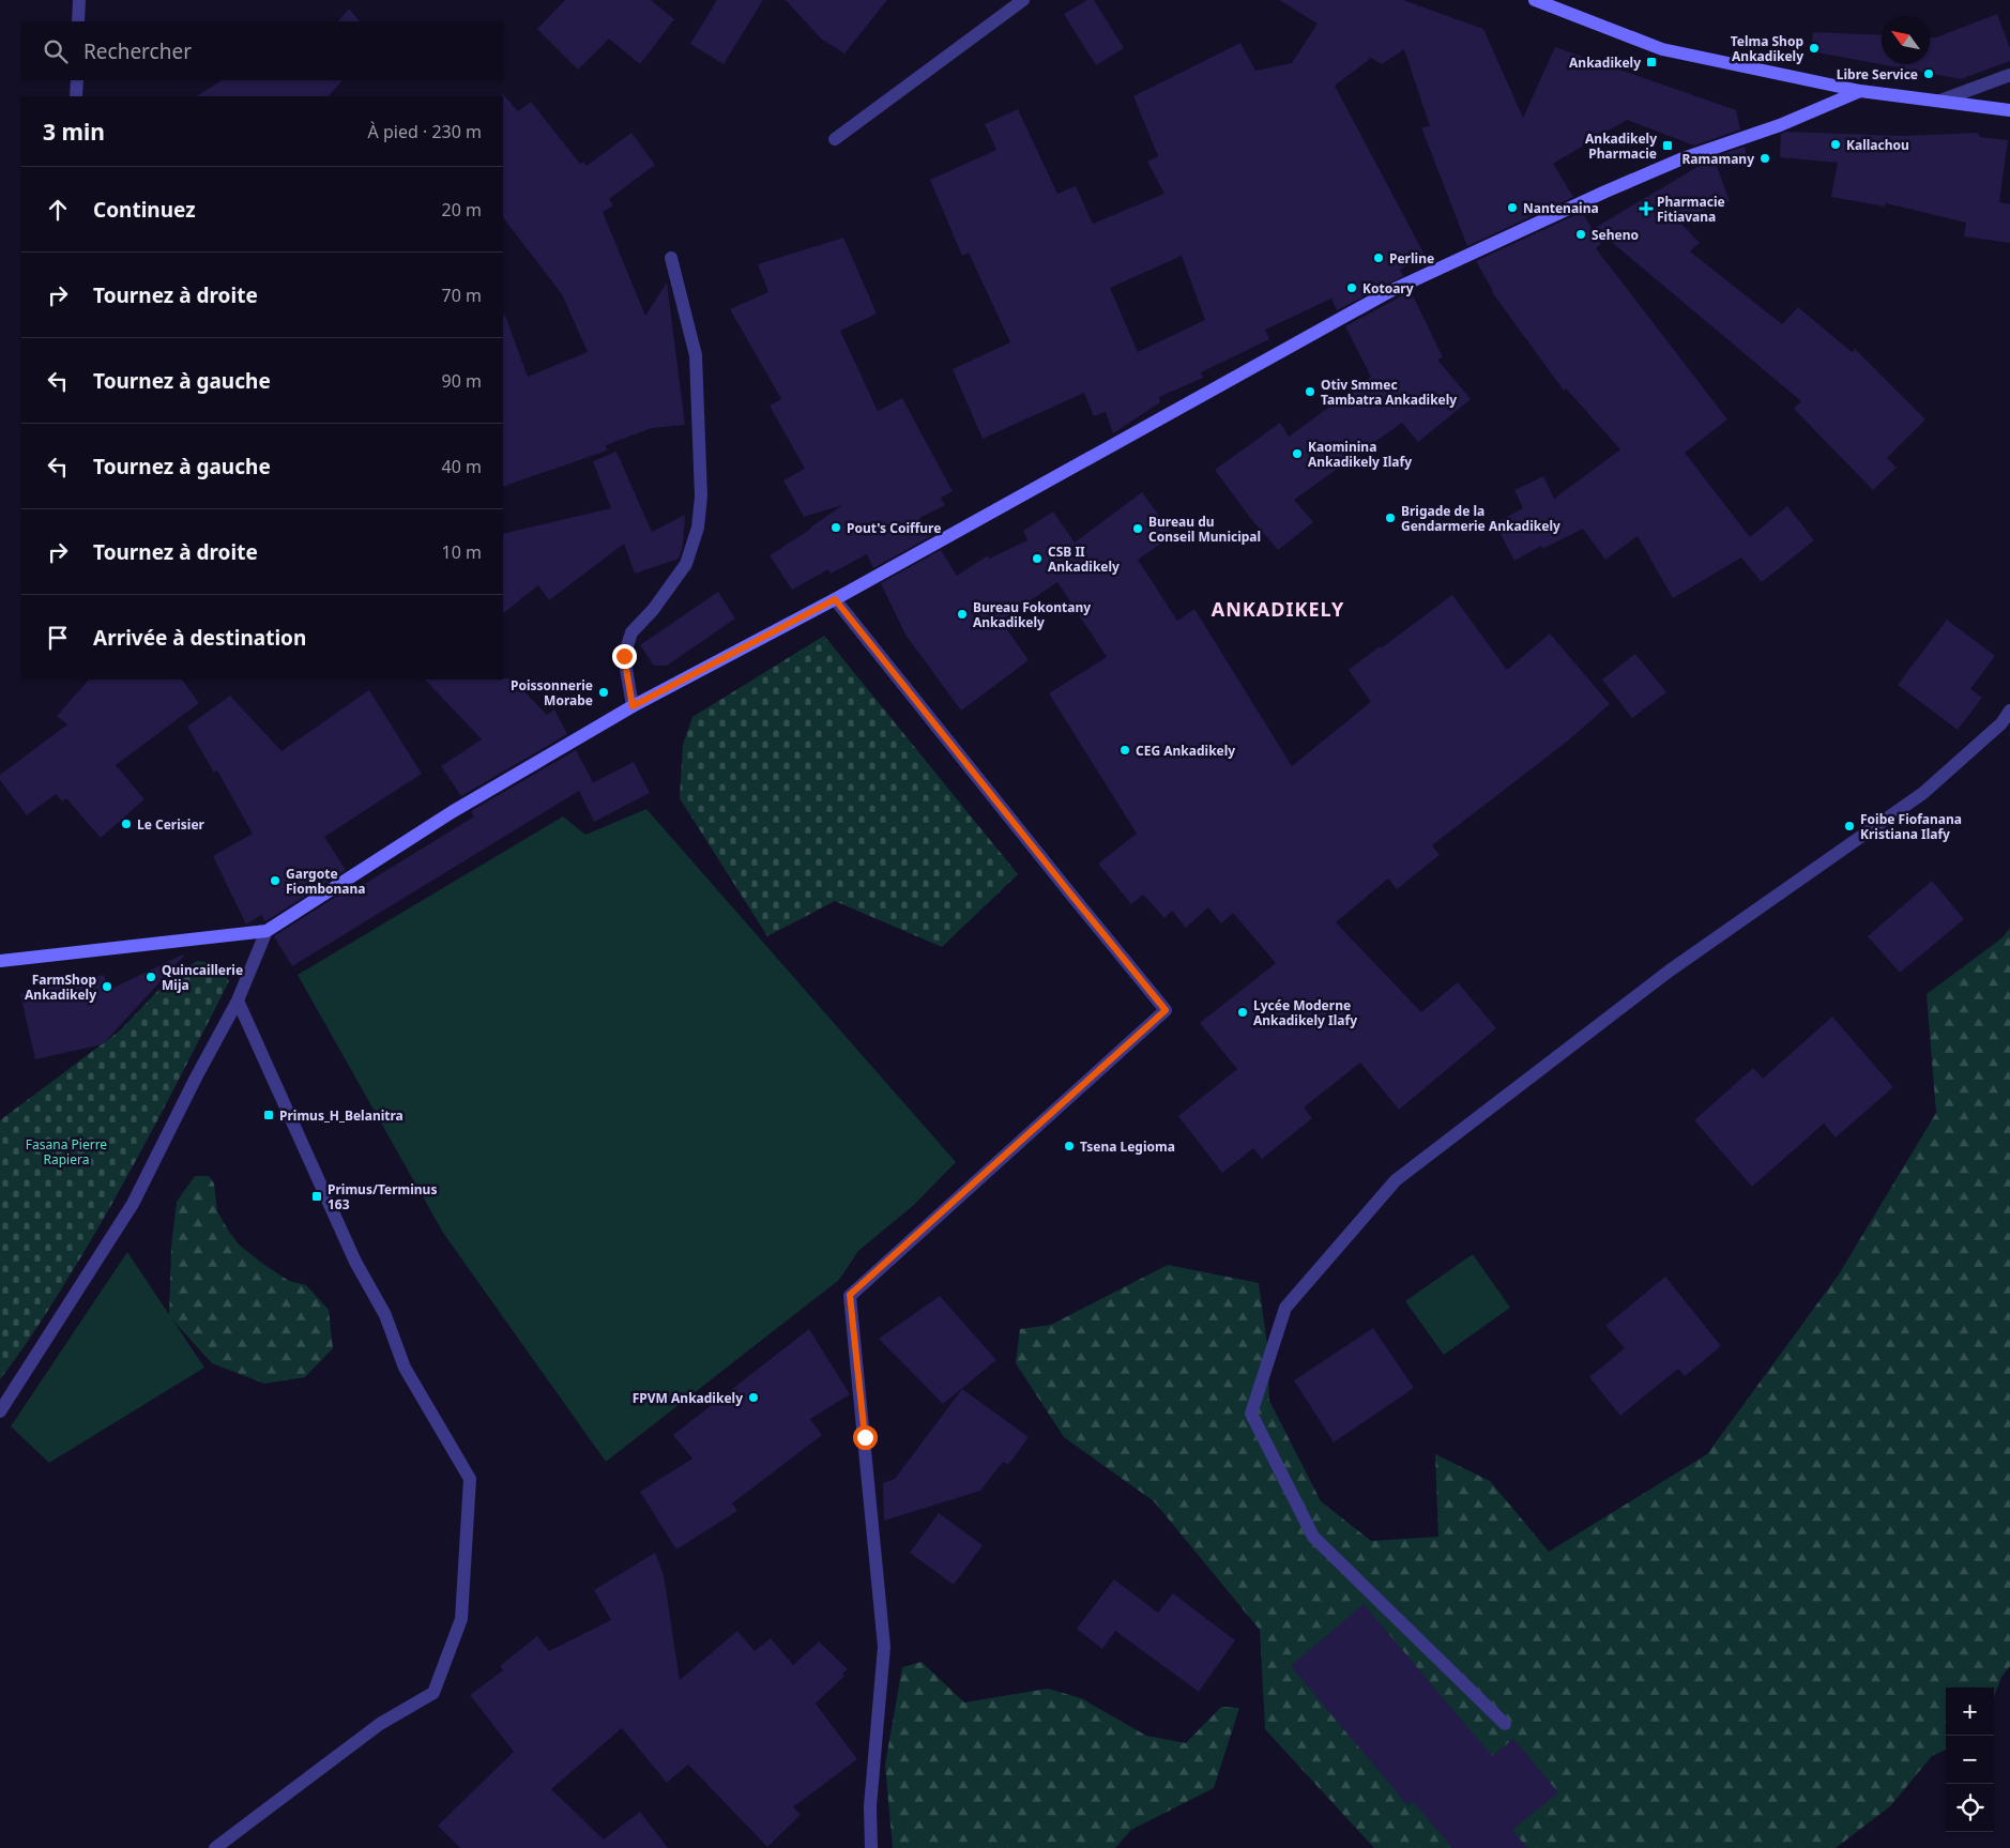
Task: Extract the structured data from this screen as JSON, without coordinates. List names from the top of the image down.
{
  "districts": ["ANKADIKELY"],
  "parks": ["Fasana Pierre Rapiera"],
  "places": {
    "other": [
      "Telma Shop Ankadikely",
      "Libre Service",
      "Kallachou",
      "Ramamany",
      "Nantenaina",
      "Seheno",
      "Perline",
      "Kotoary",
      "Otiv Smmec Tambatra Ankadikely",
      "Kaominina Ankadikely Ilafy",
      "Brigade de la Gendarmerie Ankadikely",
      "Pout's Coiffure",
      "Bureau du Conseil Municipal",
      "CSB II Ankadikely",
      "Bureau Fokontany Ankadikely",
      "Poissonnerie Morabe",
      "CEG Ankadikely",
      "Le Cerisier",
      "Foibe Fiofanana Kristiana Ilafy",
      "Gargote Fiombonana",
      "Quincaillerie Mija",
      "FarmShop Ankadikely",
      "Lycée Moderne Ankadikely Ilafy",
      "Tsena Legioma",
      "FPVM Ankadikely"
    ],
    "transit": [
      "Ankadikely",
      "Ankadikely Pharmacie",
      "Primus_H_Belanitra",
      "Primus/Terminus 163"
    ],
    "health": ["Pharmacie Fitiavana"]
  },
  "north": "top left",
  "page": {
    "search": "Rechercher",
    "heading": ["3 min", "À pied · 230 m"],
    "list": [
      ["Continuez", "20 m"],
      ["Tournez à droite", "70 m"],
      ["Tournez à gauche", "90 m"],
      ["Tournez à gauche", "40 m"],
      ["Tournez à droite", "10 m"],
      "Arrivée à destination"
    ],
    "map_buttons": ["+", "−"]
  }
}
